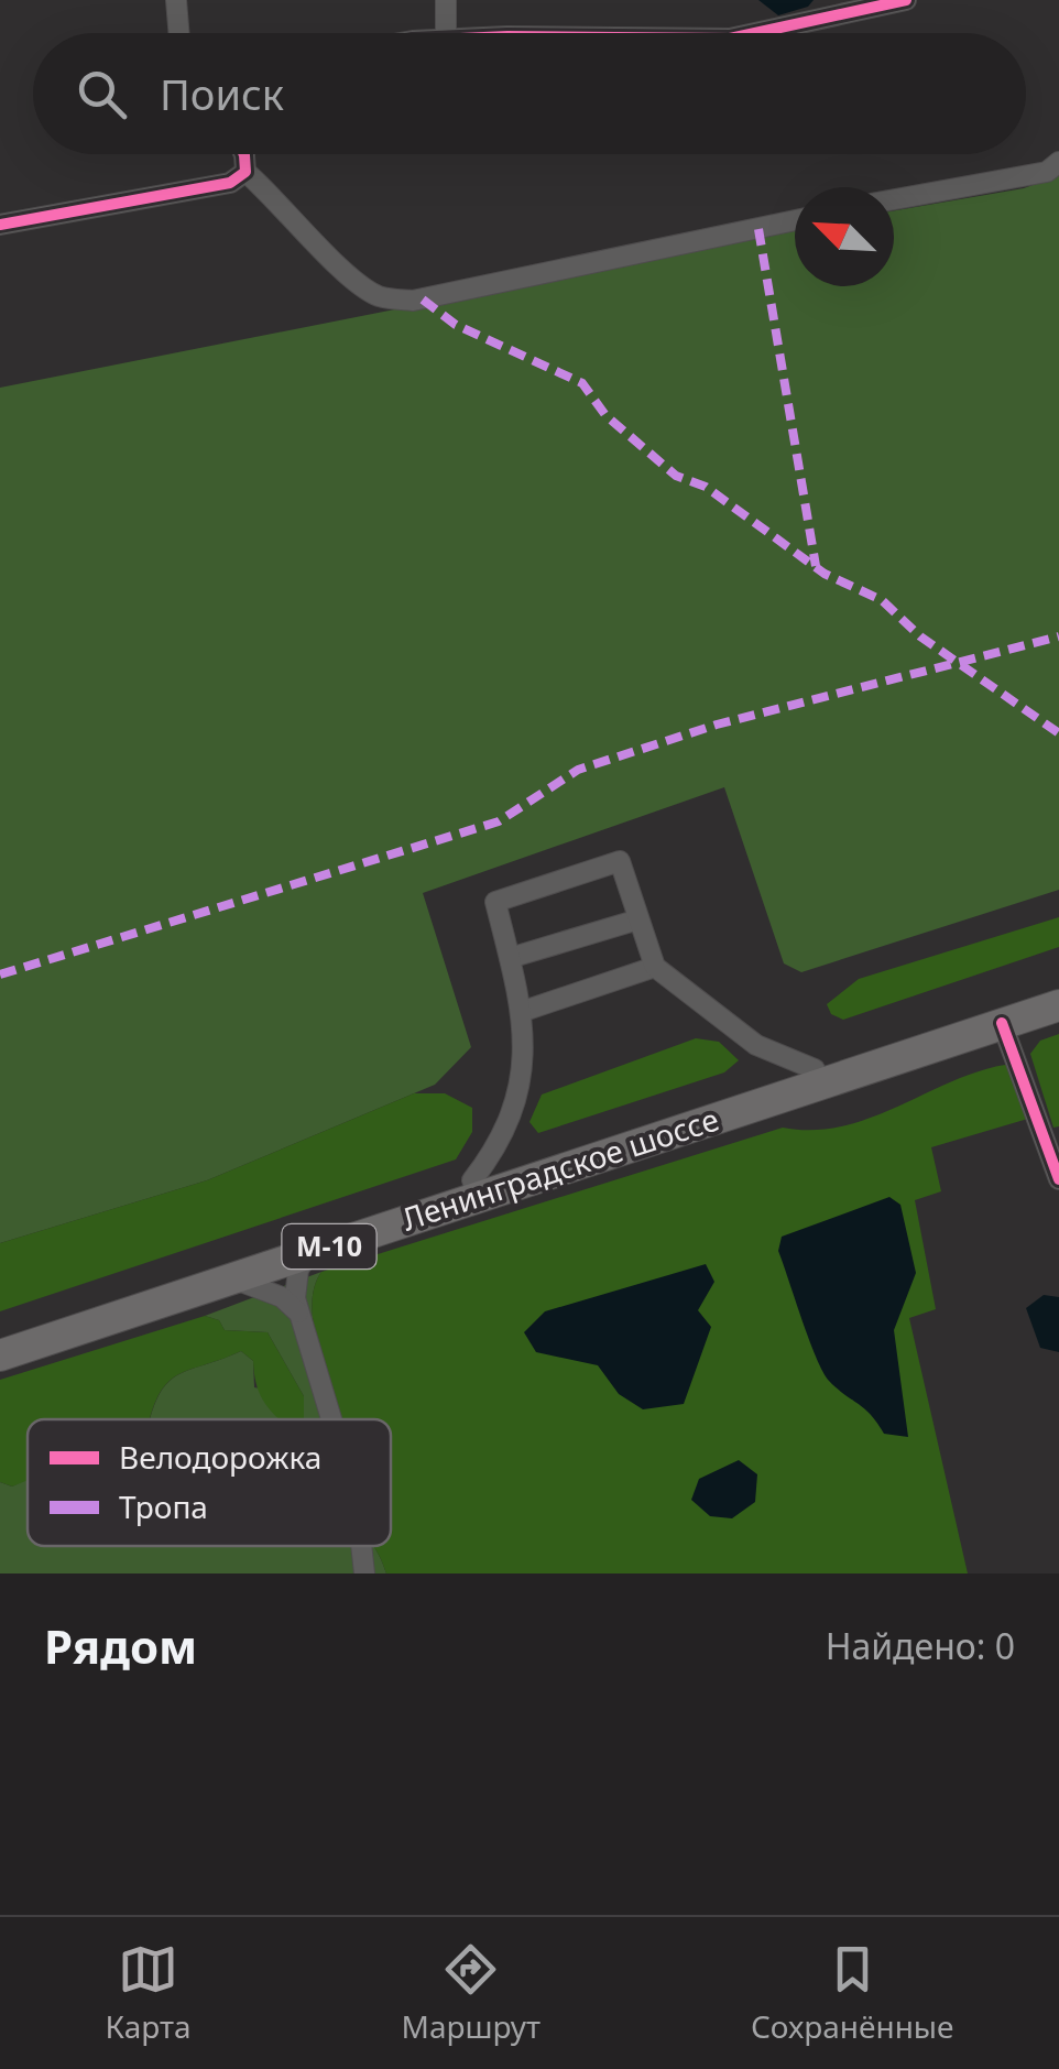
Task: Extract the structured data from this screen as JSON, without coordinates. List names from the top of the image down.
{
  "streets": {
    "highway": ["Ленинградское шоссе", "М-10"]
  },
  "legend": ["Велодорожка", "Тропа"],
  "north": "top left",
  "page": {
    "search": "Поиск",
    "heading": ["Рядом", "Найдено: 0"],
    "nav": ["Карта", "Маршрут", "Сохранённые"]
  }
}
